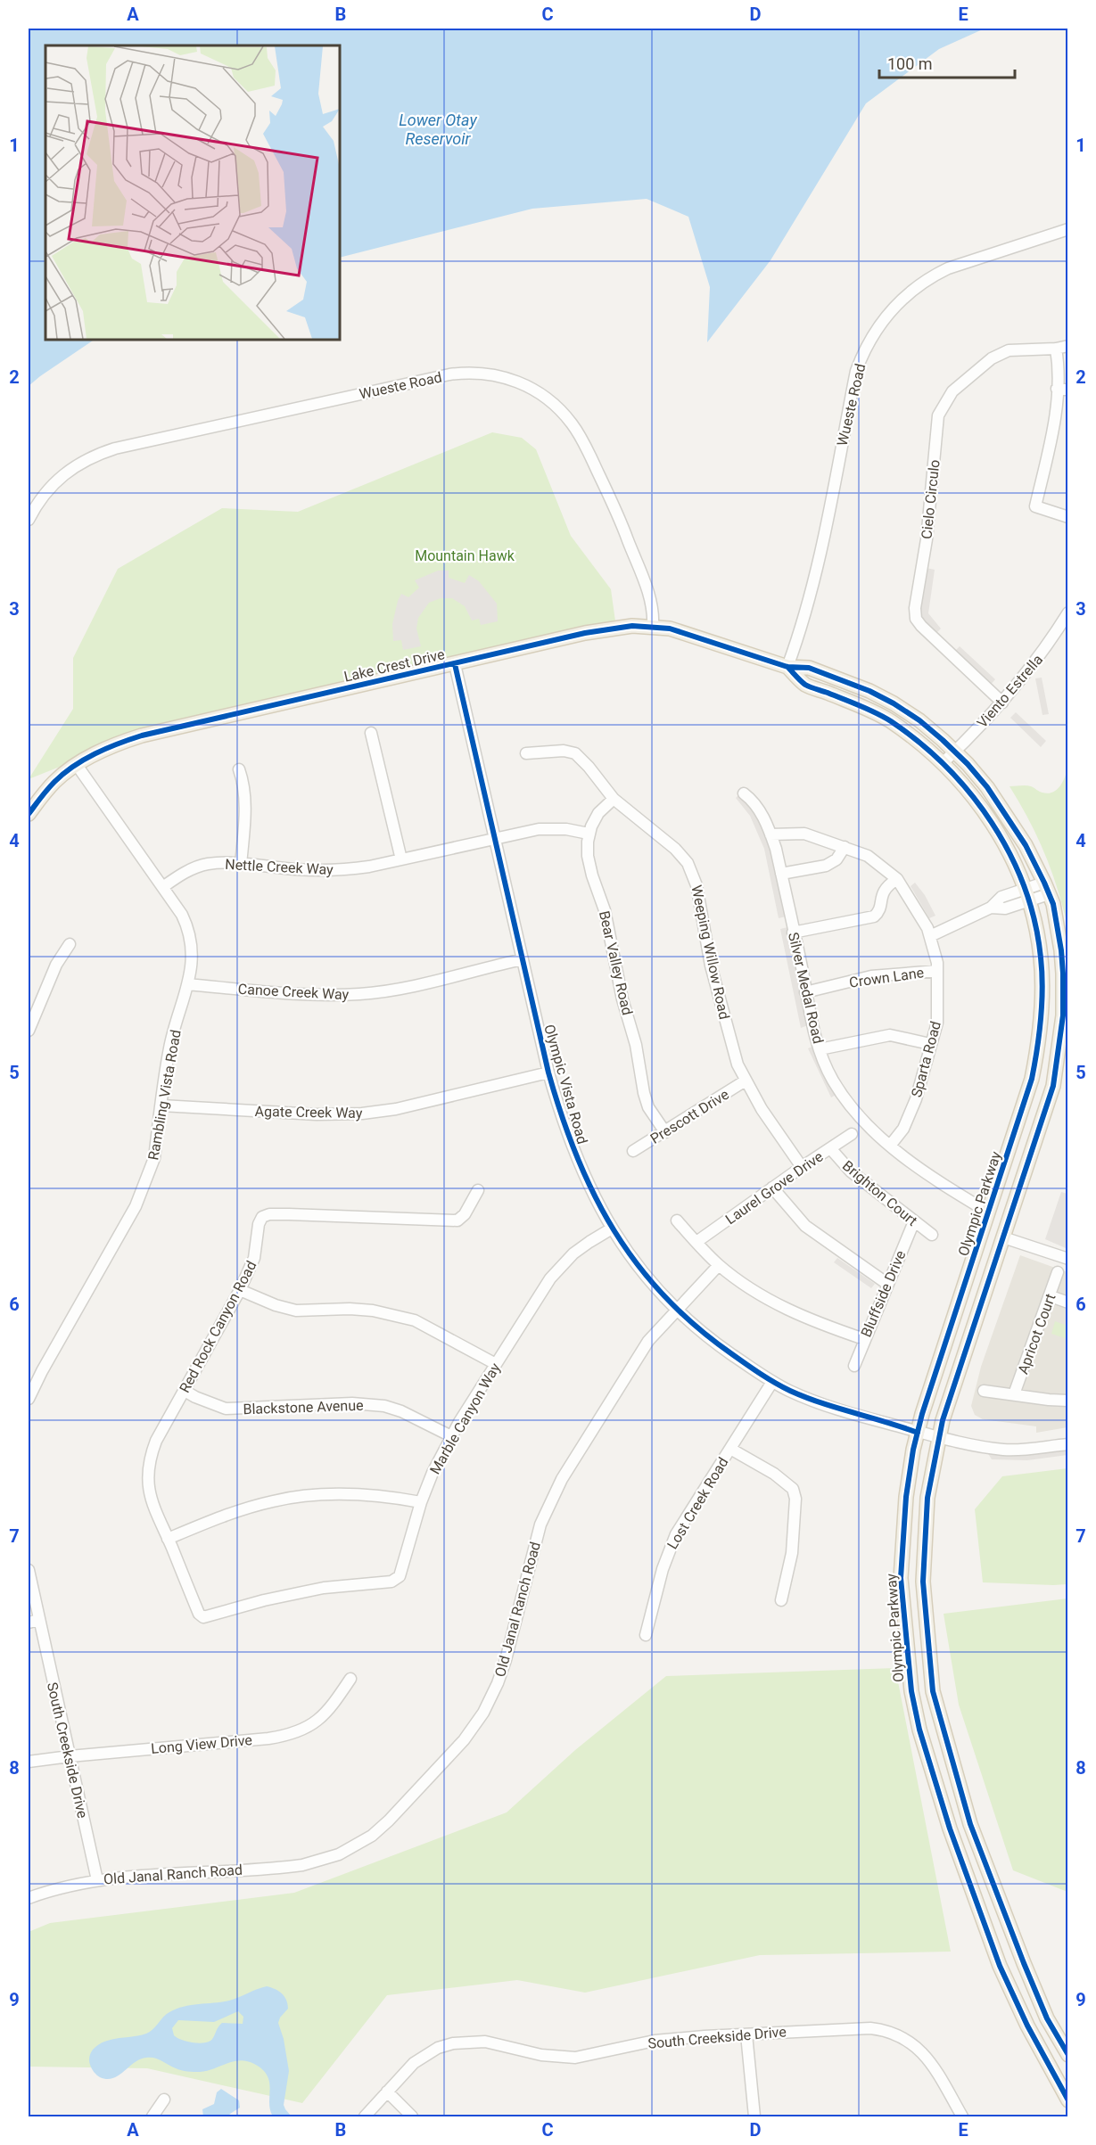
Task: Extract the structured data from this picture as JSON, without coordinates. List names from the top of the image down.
{
  "streets": {
    "main road": ["Lake Crest Drive", "Olympic Parkway"],
    "street": [
      "Wueste Road",
      "Cielo Circulo",
      "Viento Estrella",
      "Nettle Creek Way",
      "Weeping Willow Road",
      "Bear Valley Road",
      "Crown Lane",
      "Silver Medal Road",
      "Canoe Creek Way",
      "Sparta Road",
      "Olympic Vista Road",
      "Rambling Vista Road",
      "Agate Creek Way",
      "Prescott Drive",
      "Laurel Grove Drive",
      "Brighton Court",
      "Bluffside Drive",
      "Red Rock Canyon Road",
      "Apricot Court",
      "Blackstone Avenue",
      "Marble Canyon Way",
      "Lost Creek Road",
      "Old Janal Ranch Road",
      "Long View Drive",
      "South Creekside Drive"
    ]
  },
  "crossings": [
    ["Wueste Road", "Lake Crest Drive"],
    ["Cielo Circulo", "Viento Estrella"],
    ["Lake Crest Drive", "Viento Estrella"],
    ["Lake Crest Drive", "Olympic Vista Road"],
    ["Lake Crest Drive", "Rambling Vista Road"],
    ["Lake Crest Drive", "Olympic Parkway"],
    ["Nettle Creek Way", "Bear Valley Road"],
    ["Nettle Creek Way", "Olympic Vista Road"],
    ["Nettle Creek Way", "Rambling Vista Road"],
    ["Weeping Willow Road", "Bear Valley Road"],
    ["Weeping Willow Road", "Prescott Drive"],
    ["Weeping Willow Road", "Laurel Grove Drive"],
    ["Bear Valley Road", "Prescott Drive"],
    ["Crown Lane", "Silver Medal Road"],
    ["Crown Lane", "Sparta Road"],
    ["Silver Medal Road", "Sparta Road"],
    ["Silver Medal Road", "Olympic Parkway"],
    ["Canoe Creek Way", "Olympic Vista Road"],
    ["Canoe Creek Way", "Rambling Vista Road"],
    ["Olympic Vista Road", "Agate Creek Way"],
    ["Olympic Vista Road", "Olympic Parkway"],
    ["Olympic Vista Road", "Marble Canyon Way"],
    ["Olympic Vista Road", "Lost Creek Road"],
    ["Olympic Vista Road", "Old Janal Ranch Road"],
    ["Rambling Vista Road", "Agate Creek Way"],
    ["Laurel Grove Drive", "Brighton Court"],
    ["Brighton Court", "Bluffside Drive"],
    ["Red Rock Canyon Road", "Blackstone Avenue"],
    ["Red Rock Canyon Road", "Marble Canyon Way"],
    ["Blackstone Avenue", "Marble Canyon Way"],
    ["Old Janal Ranch Road", "South Creekside Drive"],
    ["Long View Drive", "South Creekside Drive"]
  ],
  "water": ["Lower Otay Reservoir"],
  "parks": ["Mountain Hawk"],
  "scale_bar": "100 m",
  "grid": {
    "columns": [
      "A",
      "B",
      "C",
      "D",
      "E"
    ],
    "rows": [
      "1",
      "2",
      "3",
      "4",
      "5",
      "6",
      "7",
      "8",
      "9"
    ]
  }
}
